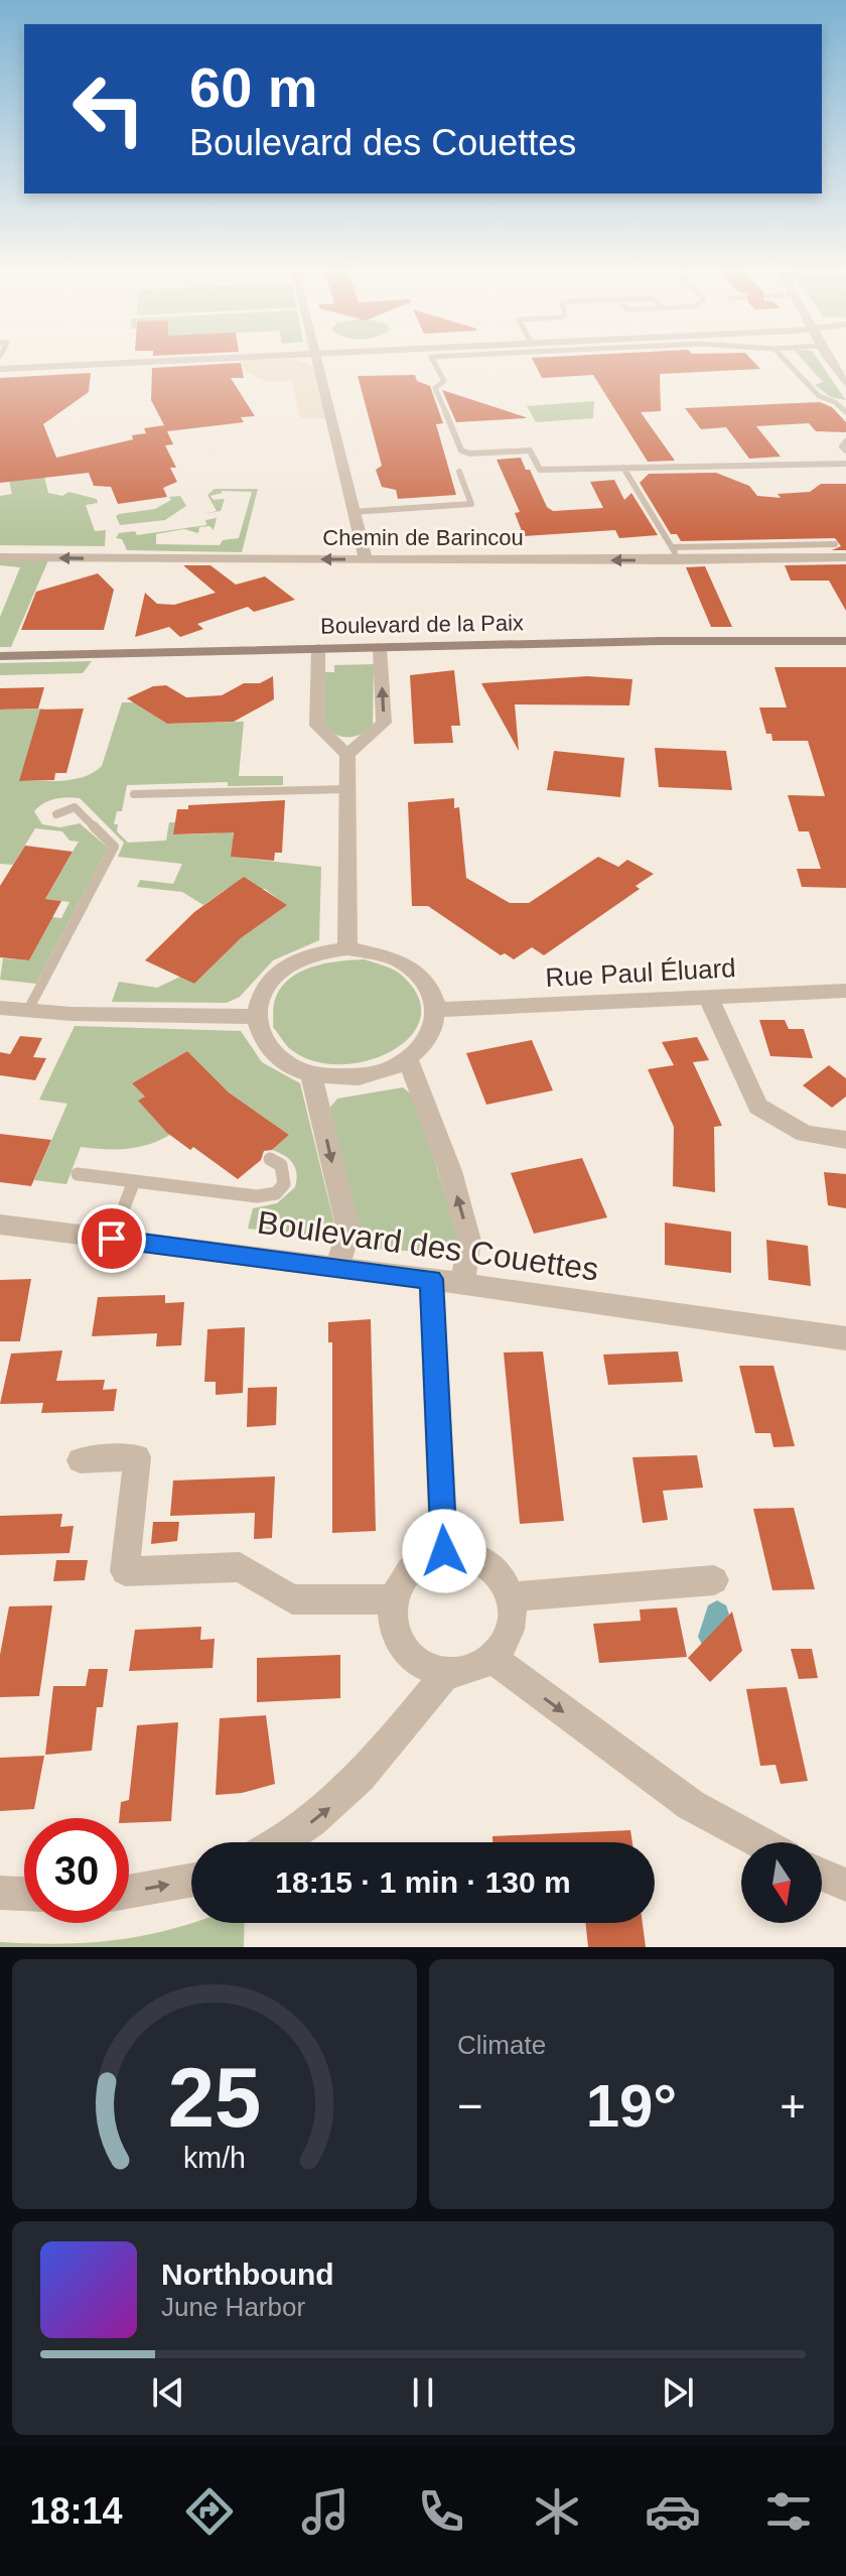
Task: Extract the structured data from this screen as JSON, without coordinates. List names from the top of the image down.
{
  "streets": {
    "main road": ["Boulevard de la Paix"],
    "street": ["Chemin de Barincou", "Rue Paul Éluard", "Boulevard des Couettes"]
  },
  "one_way": ["Chemin de Barincou"],
  "north": "bottom",
  "page": {
    "turn": ["60 m", "Boulevard des Couettes"],
    "limit": "30",
    "trip": "18:15 · 1 min · 130 m",
    "tile": "Climate",
    "heat": ["−", "19°", "+"],
    "song": ["Northbound", "June Harbor"],
    "tabs": "18:14",
    "gauge": ["25", "km/h"]
  }
}
